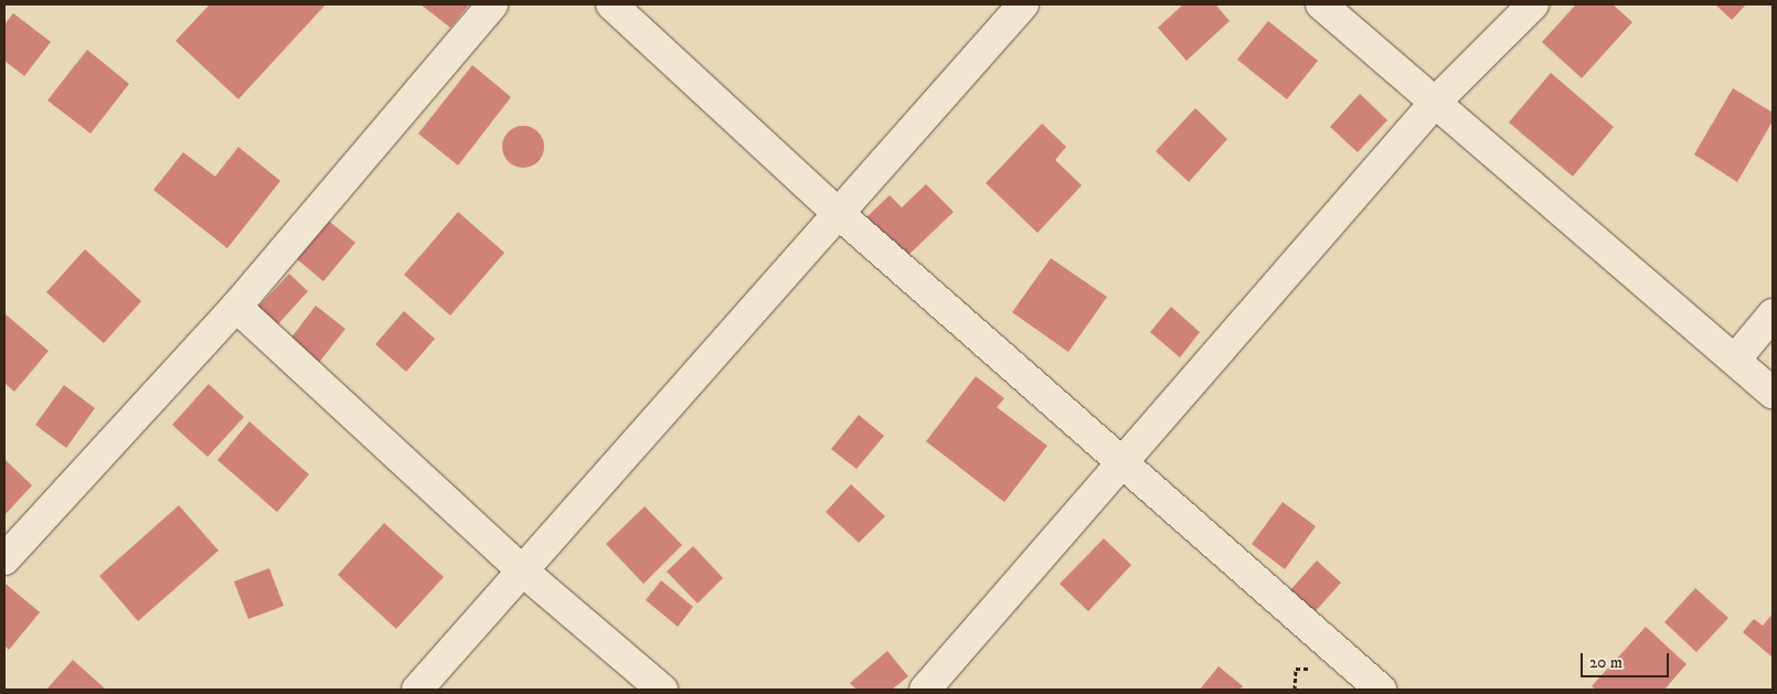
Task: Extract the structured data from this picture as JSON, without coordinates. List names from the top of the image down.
{
  "scale_bar": "20 m"
}
